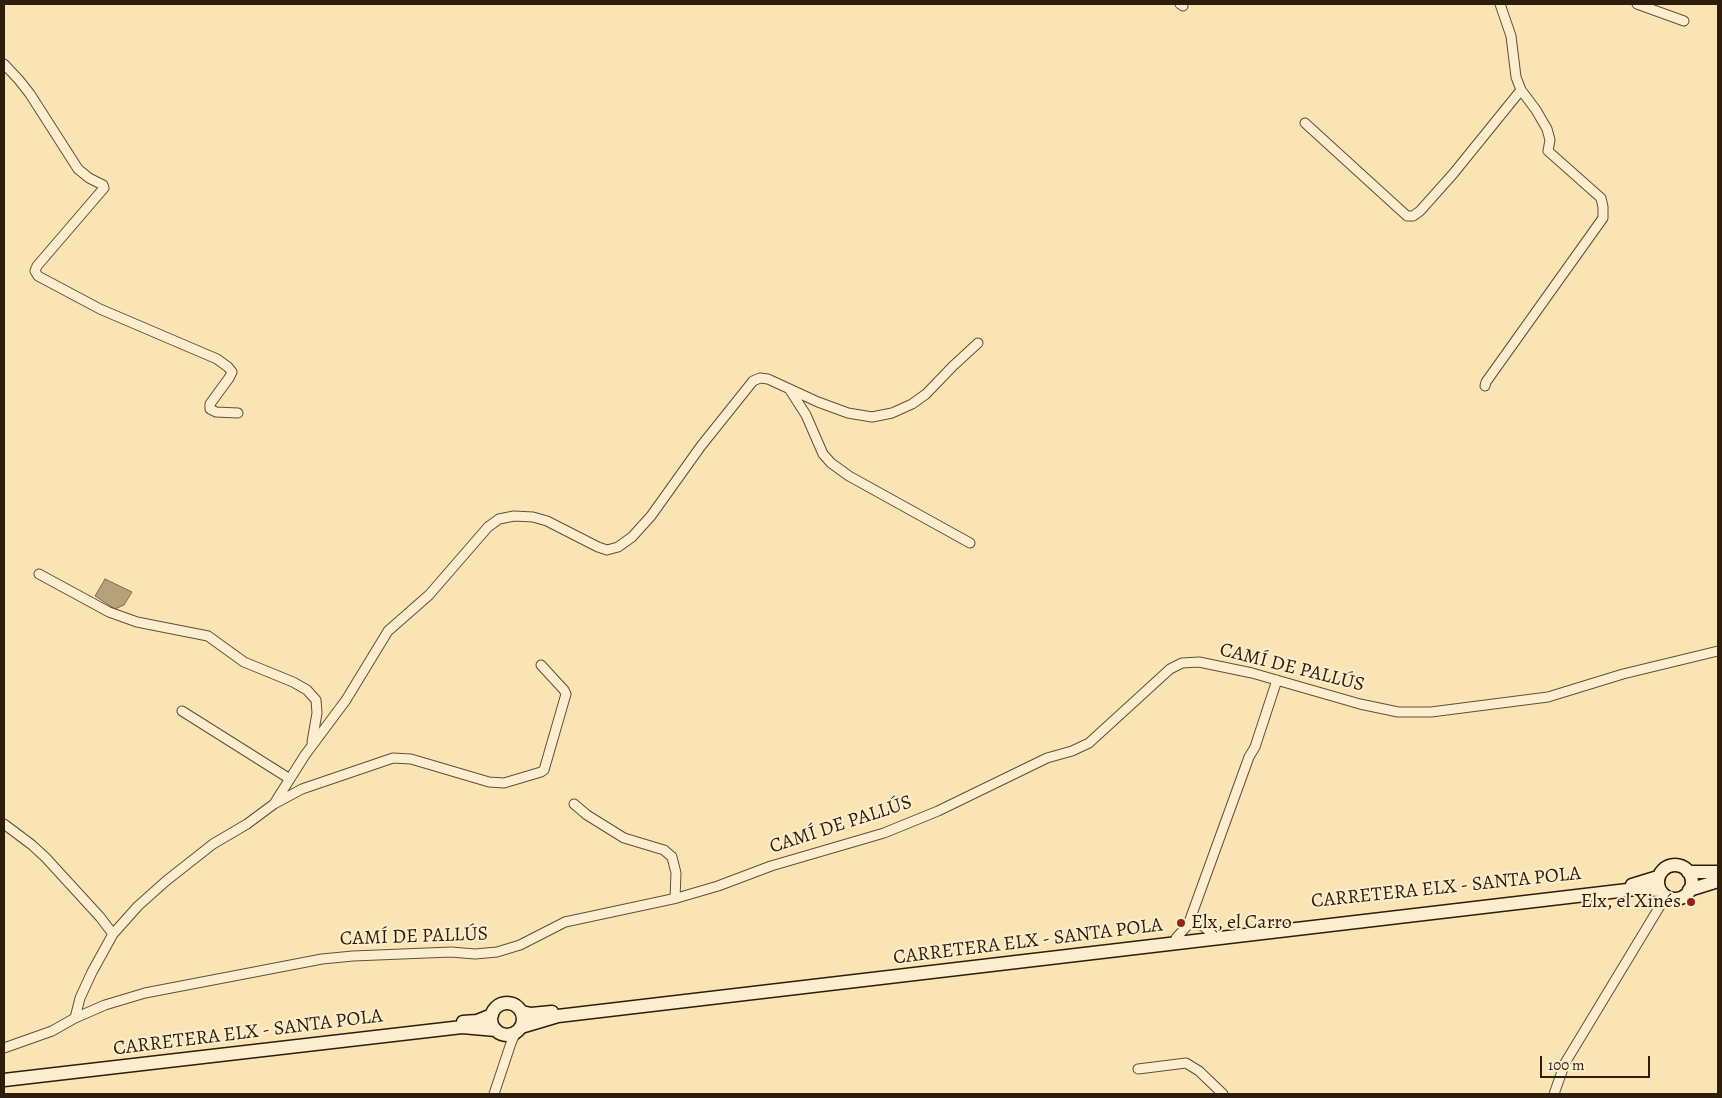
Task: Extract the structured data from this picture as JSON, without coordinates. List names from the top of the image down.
{
  "streets": {
    "main road": ["CARRETERA ELX - SANTA POLA"],
    "street": ["CAMÍ DE PALLÚS"]
  },
  "places": ["Elx, el Xinés", "Elx, el Carro"],
  "scale_bar": "100 m"
}
